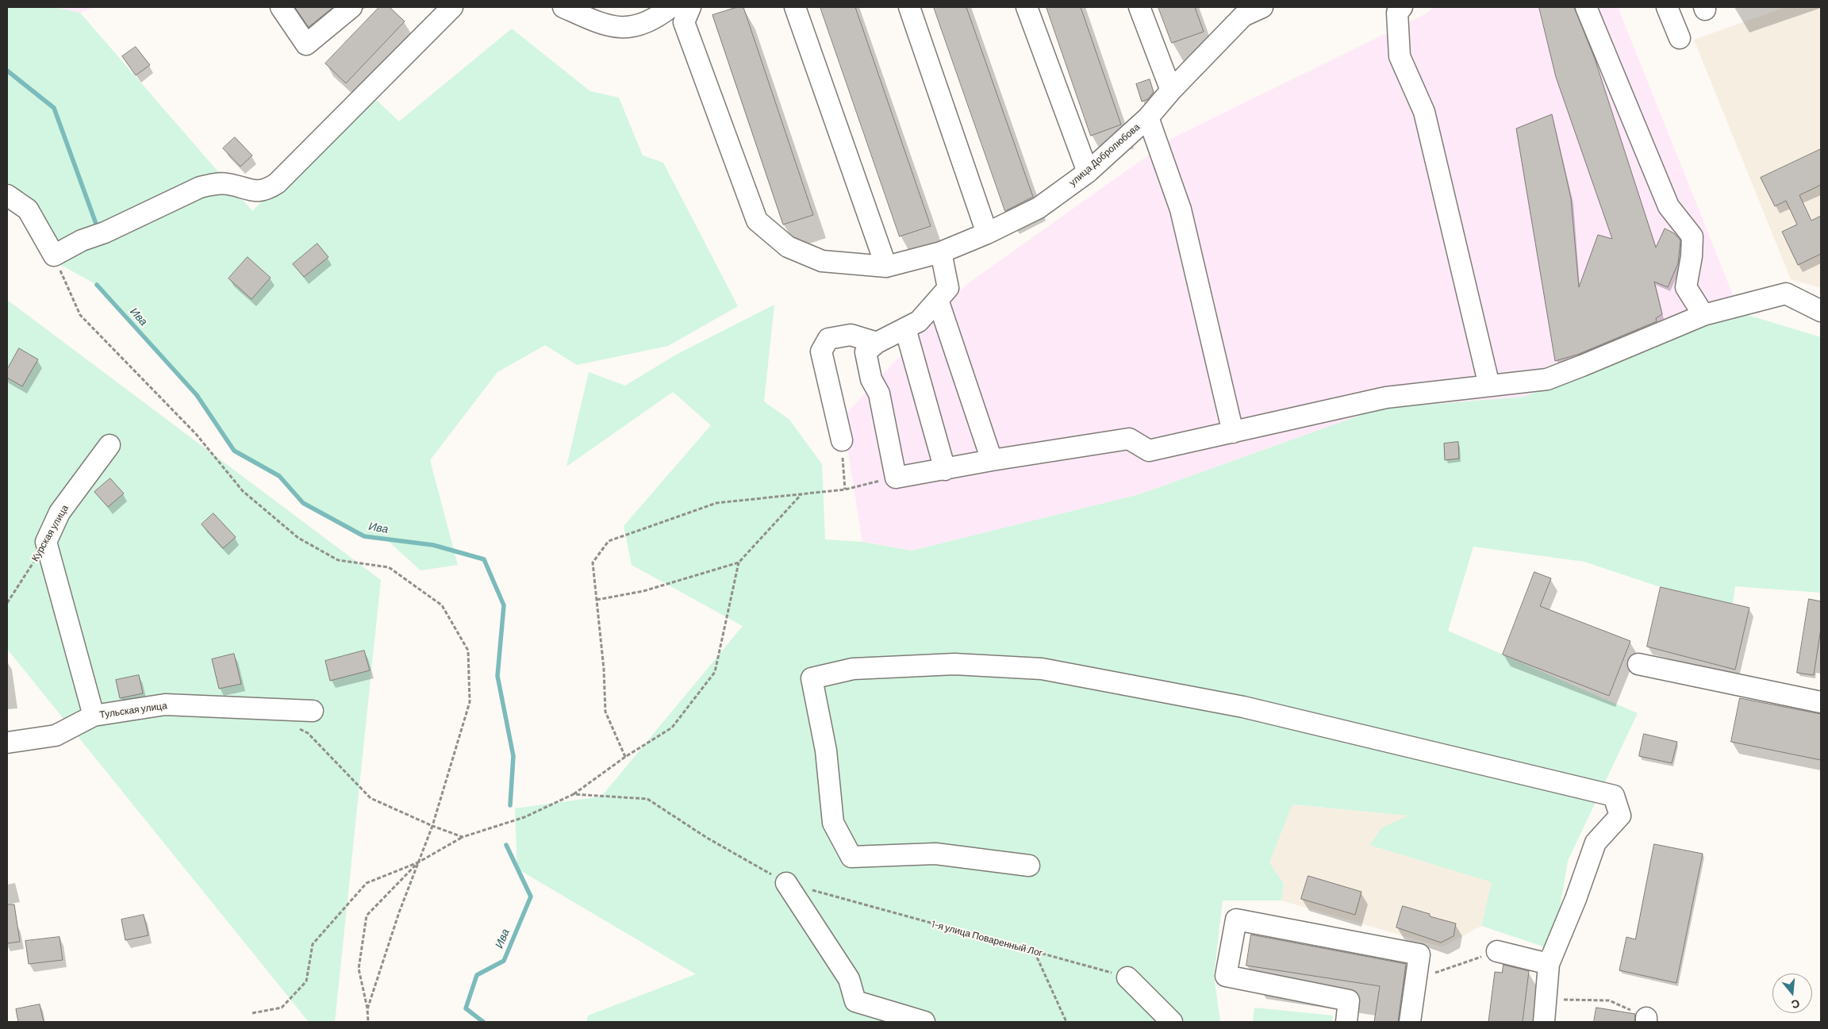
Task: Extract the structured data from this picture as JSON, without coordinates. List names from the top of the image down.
{
  "streets": {
    "street": ["улица Добролюбова", "Курская улица", "Тульская улица"],
    "path": ["1-я улица Поваренный Лог"]
  },
  "water": ["Ива"],
  "north": "bottom"
}
